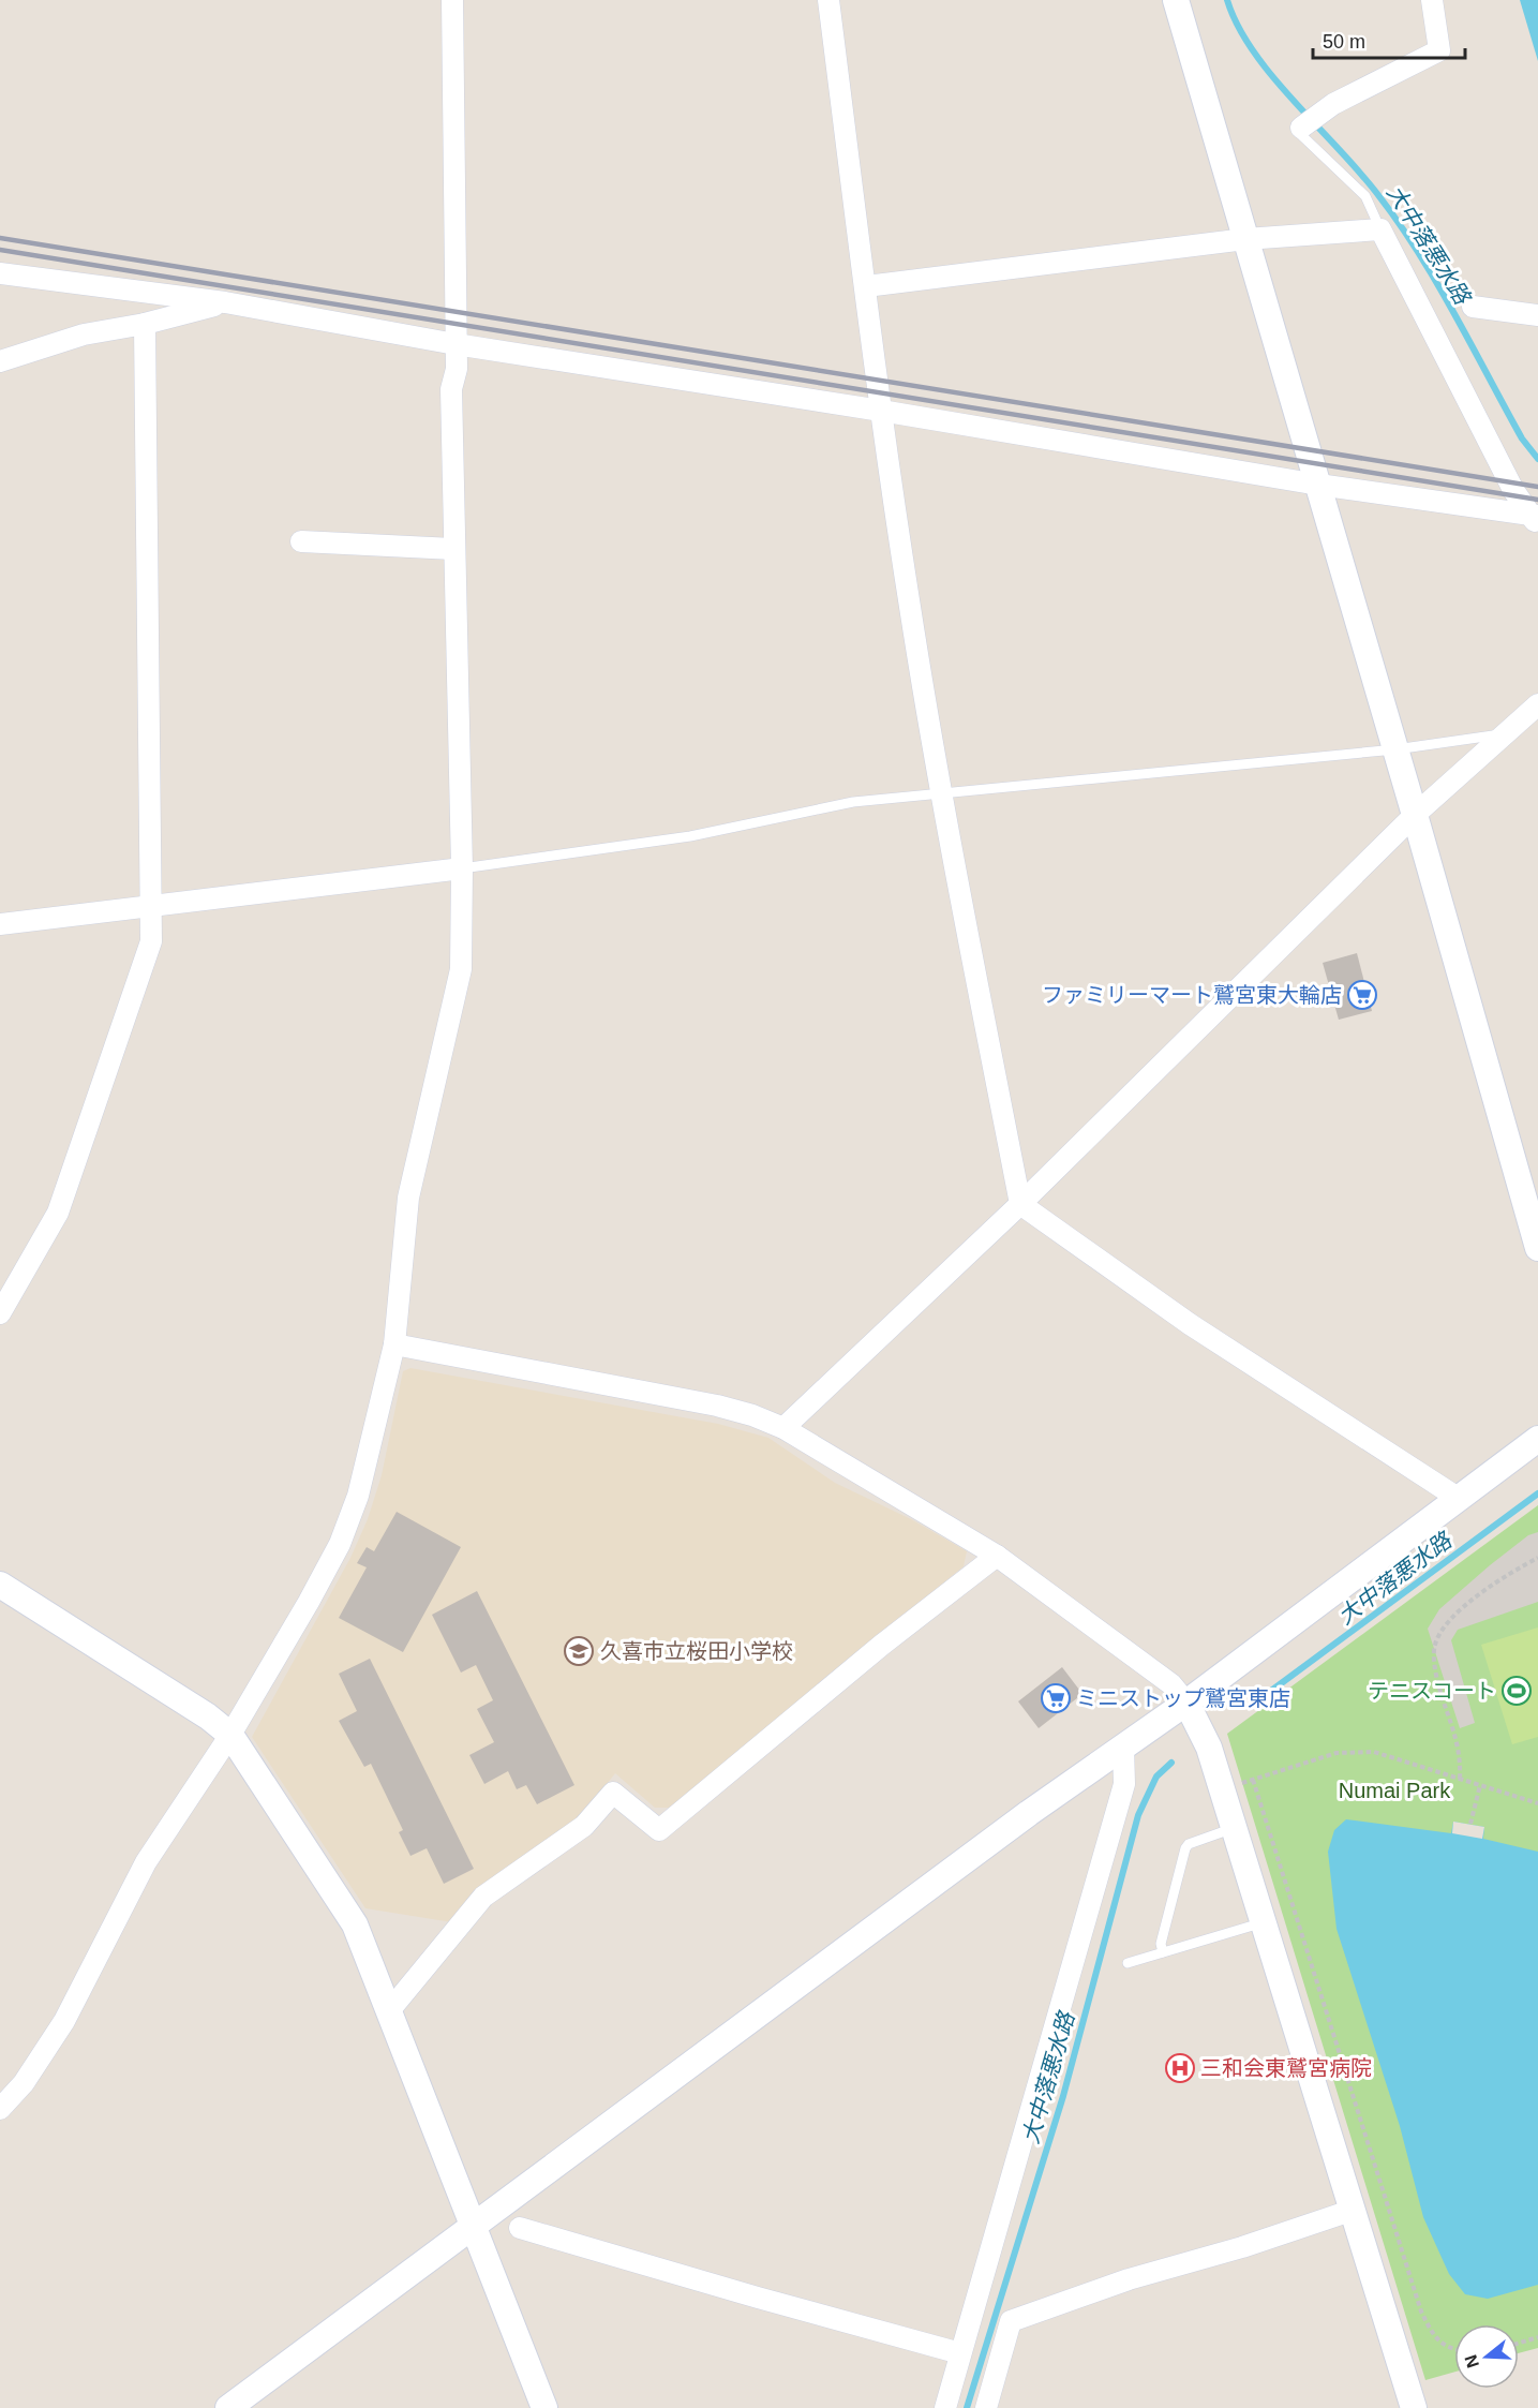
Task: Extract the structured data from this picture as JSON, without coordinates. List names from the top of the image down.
{
  "water": ["大中落悪水路"],
  "parks": ["Numai Park"],
  "places": {
    "supermarket": ["ファミリーマート鷲宮東大輪店", "ミニストップ鷲宮東店"],
    "school or university": ["久喜市立桜田小学校"],
    "sports": ["テニスコート"],
    "hospital": ["三和会東鷲宮病院"]
  },
  "scale_bar": "50 m",
  "north": "left"
}
